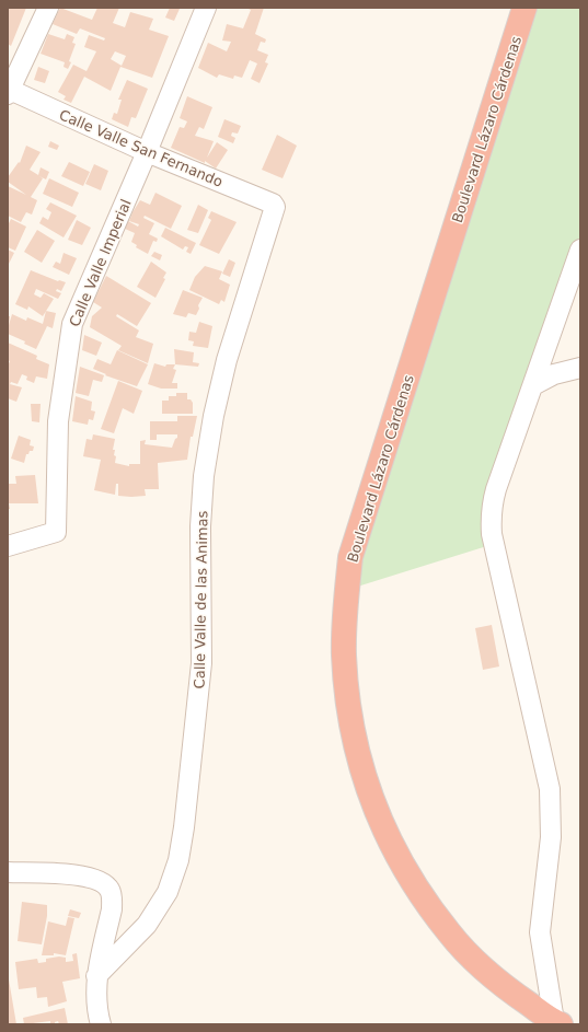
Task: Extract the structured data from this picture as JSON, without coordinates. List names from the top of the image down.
{
  "streets": {
    "highway": ["Boulevard Lázaro Cárdenas"],
    "street": ["Calle Valle San Fernando", "Calle Valle Imperial", "Calle Valle de las Animas"]
  },
  "crossings": [
    ["Calle Valle San Fernando", "Calle Valle Imperial"],
    ["Calle Valle San Fernando", "Calle Valle de las Animas"]
  ]
}
